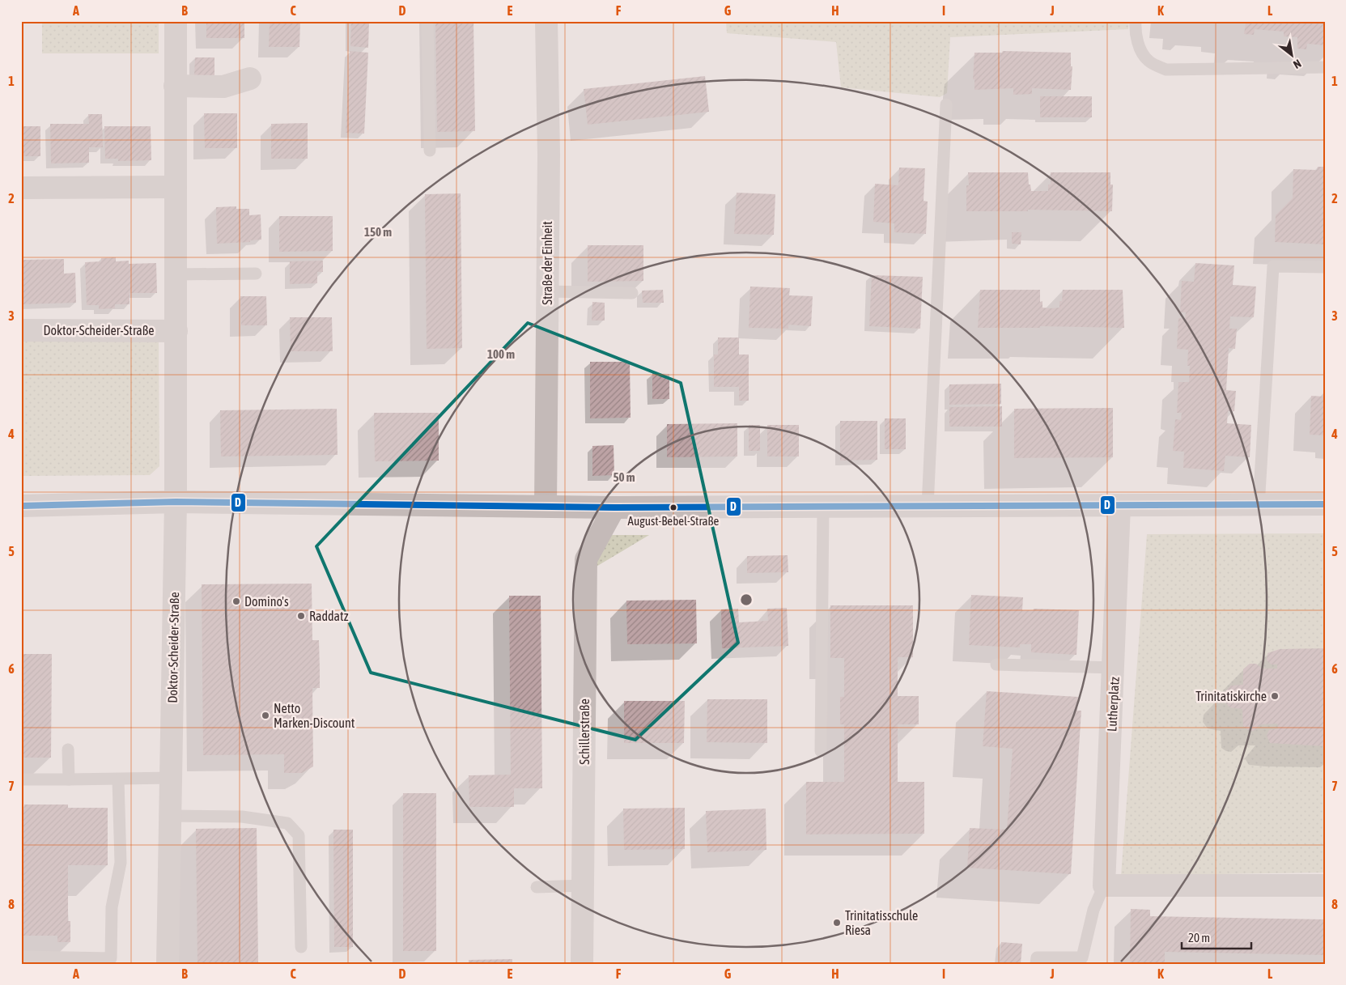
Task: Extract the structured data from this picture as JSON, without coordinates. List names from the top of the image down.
{
  "streets": {
    "street": [
      "Straße der Einheit",
      "Doktor-Scheider-Straße",
      "Lutherplatz",
      "Schillerstraße"
    ]
  },
  "places": [
    "August-Bebel-Straße",
    "Domino's",
    "Raddatz",
    "Trinitatiskirche",
    "Netto Marken-Discount",
    "Trinitatisschule Riesa"
  ],
  "lines": ["transit line D"],
  "scale_bar": "20 m",
  "north": "bottom right",
  "grid": {
    "columns": [
      "A",
      "B",
      "C",
      "D",
      "E",
      "F",
      "G",
      "H",
      "I",
      "J",
      "K",
      "L"
    ],
    "rows": [
      "1",
      "2",
      "3",
      "4",
      "5",
      "6",
      "7",
      "8"
    ]
  },
  "rings": ["150 m", "100 m", "50 m"]
}
